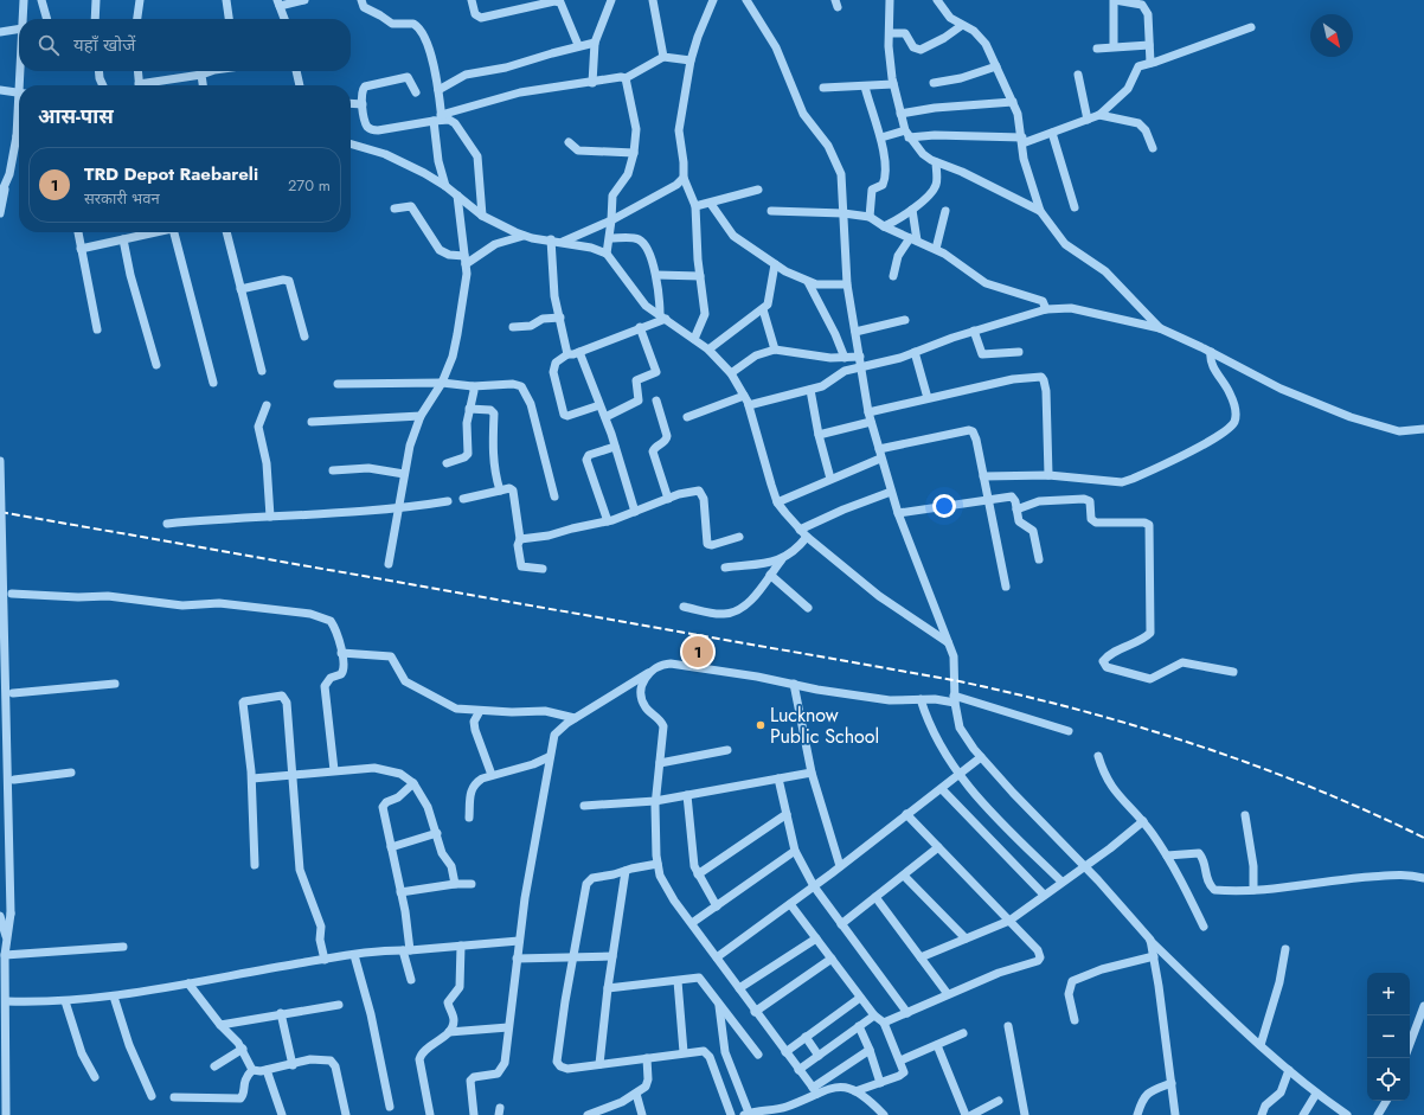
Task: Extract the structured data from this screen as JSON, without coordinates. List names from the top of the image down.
{
  "places": ["Lucknow Public School"],
  "north": "bottom right",
  "page": {
    "search": "यहाँ खोजें",
    "heading": "आस-पास",
    "list": [
      {
        "mark": "1",
        "name": "TRD Depot Raebareli",
        "note": "सरकारी भवन",
        "value": "270 m"
      }
    ],
    "pins": "1",
    "map_buttons": ["+", "−"]
  }
}
